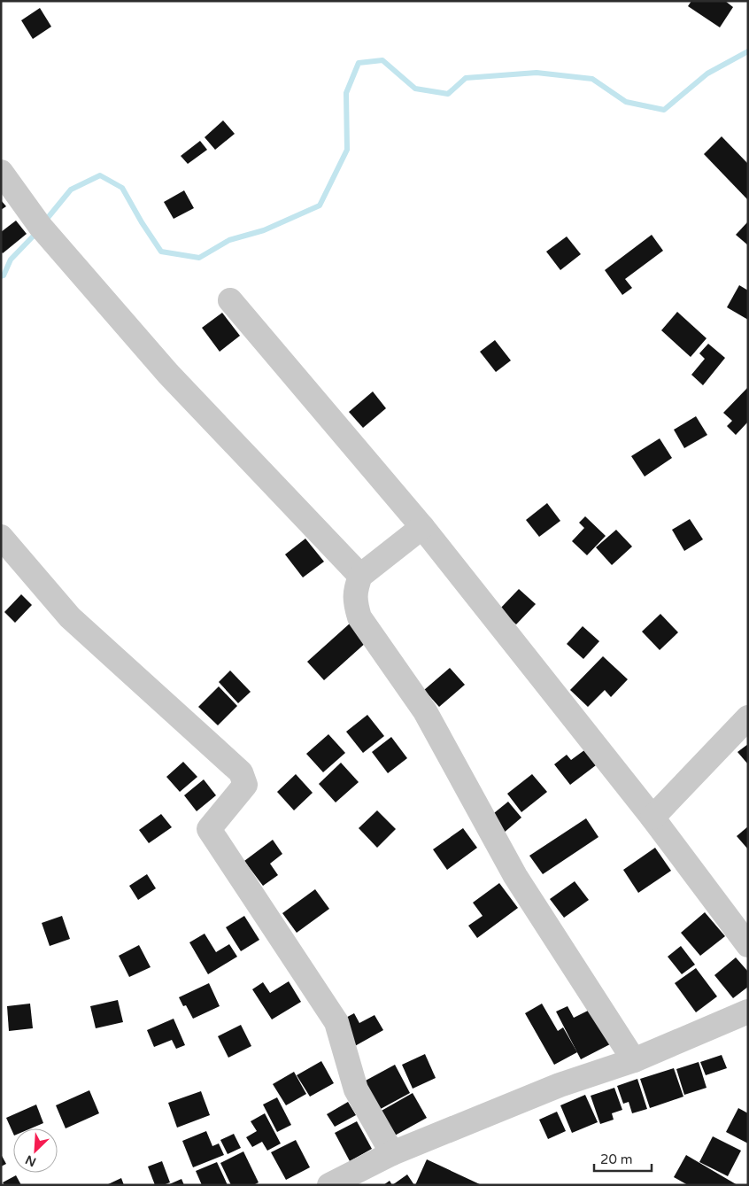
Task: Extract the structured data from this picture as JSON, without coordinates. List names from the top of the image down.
{
  "scale_bar": "20 m",
  "north": "bottom left"
}
